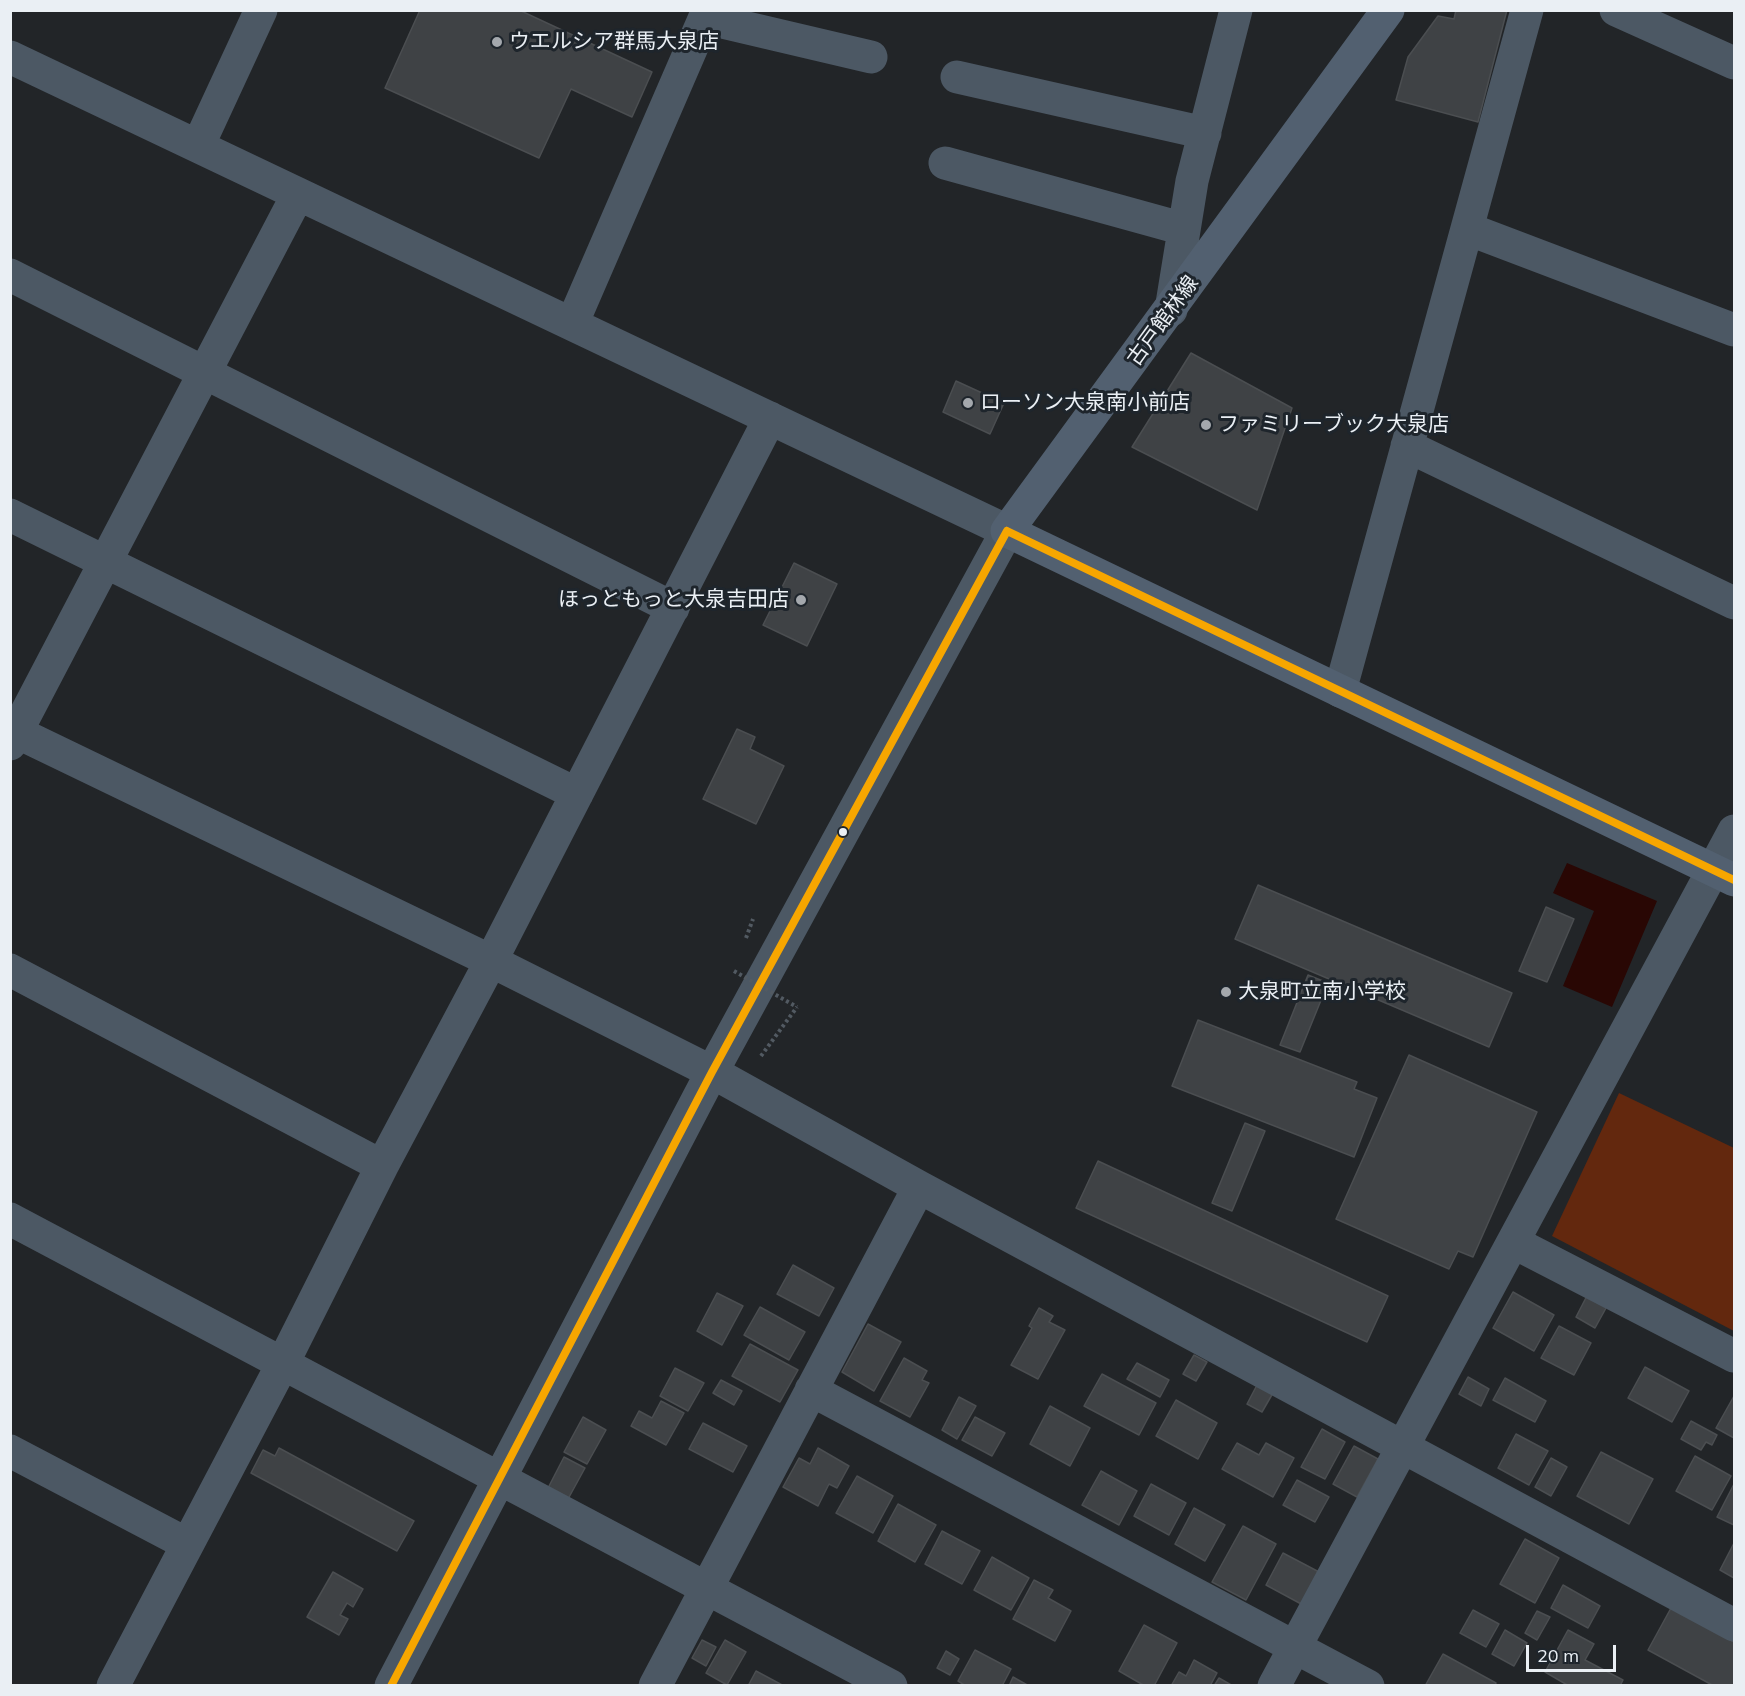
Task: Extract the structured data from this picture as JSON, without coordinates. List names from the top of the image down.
{
  "streets": {
    "main road": ["古戸館林線"]
  },
  "places": [
    "ウエルシア群馬大泉店",
    "ローソン大泉南小前店",
    "ファミリーブック大泉店",
    "ほっともっと大泉吉田店",
    "大泉町立南小学校"
  ],
  "scale_bar": "20 m"
}
